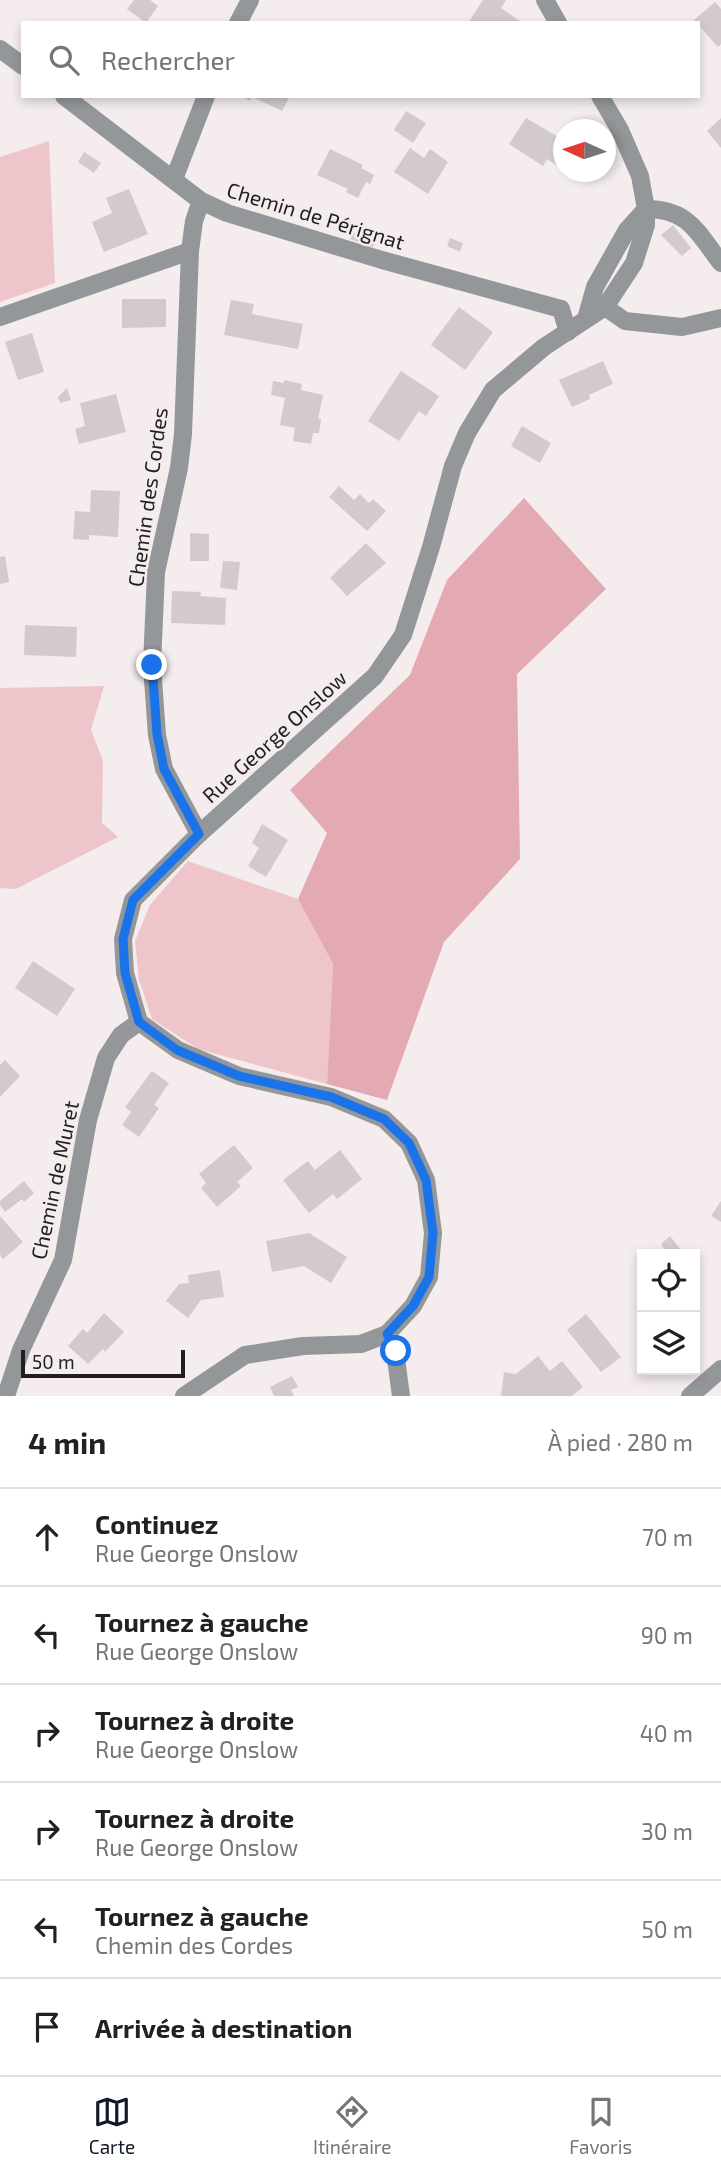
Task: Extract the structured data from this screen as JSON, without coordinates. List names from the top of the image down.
{
  "streets": {
    "street": [
      "Chemin de Pérignat",
      "Chemin des Cordes",
      "Rue George Onslow",
      "Chemin de Muret"
    ]
  },
  "crossings": [
    ["Chemin de Pérignat", "Chemin des Cordes"],
    ["Chemin de Pérignat", "Rue George Onslow"],
    ["Chemin des Cordes", "Rue George Onslow"],
    ["Rue George Onslow", "Chemin de Muret"]
  ],
  "scale_bar": "50 m",
  "north": "left",
  "page": {
    "search": "Rechercher",
    "scale": "50 m",
    "heading": ["4 min", "À pied · 280 m"],
    "list": [
      ["Continuez", "Rue George Onslow", "70 m"],
      ["Tournez à gauche", "Rue George Onslow", "90 m"],
      ["Tournez à droite", "Rue George Onslow", "40 m"],
      ["Tournez à droite", "Rue George Onslow", "30 m"],
      ["Tournez à gauche", "Chemin des Cordes", "50 m"],
      "Arrivée à destination"
    ],
    "nav": ["Carte", "Itinéraire", "Favoris"]
  }
}
